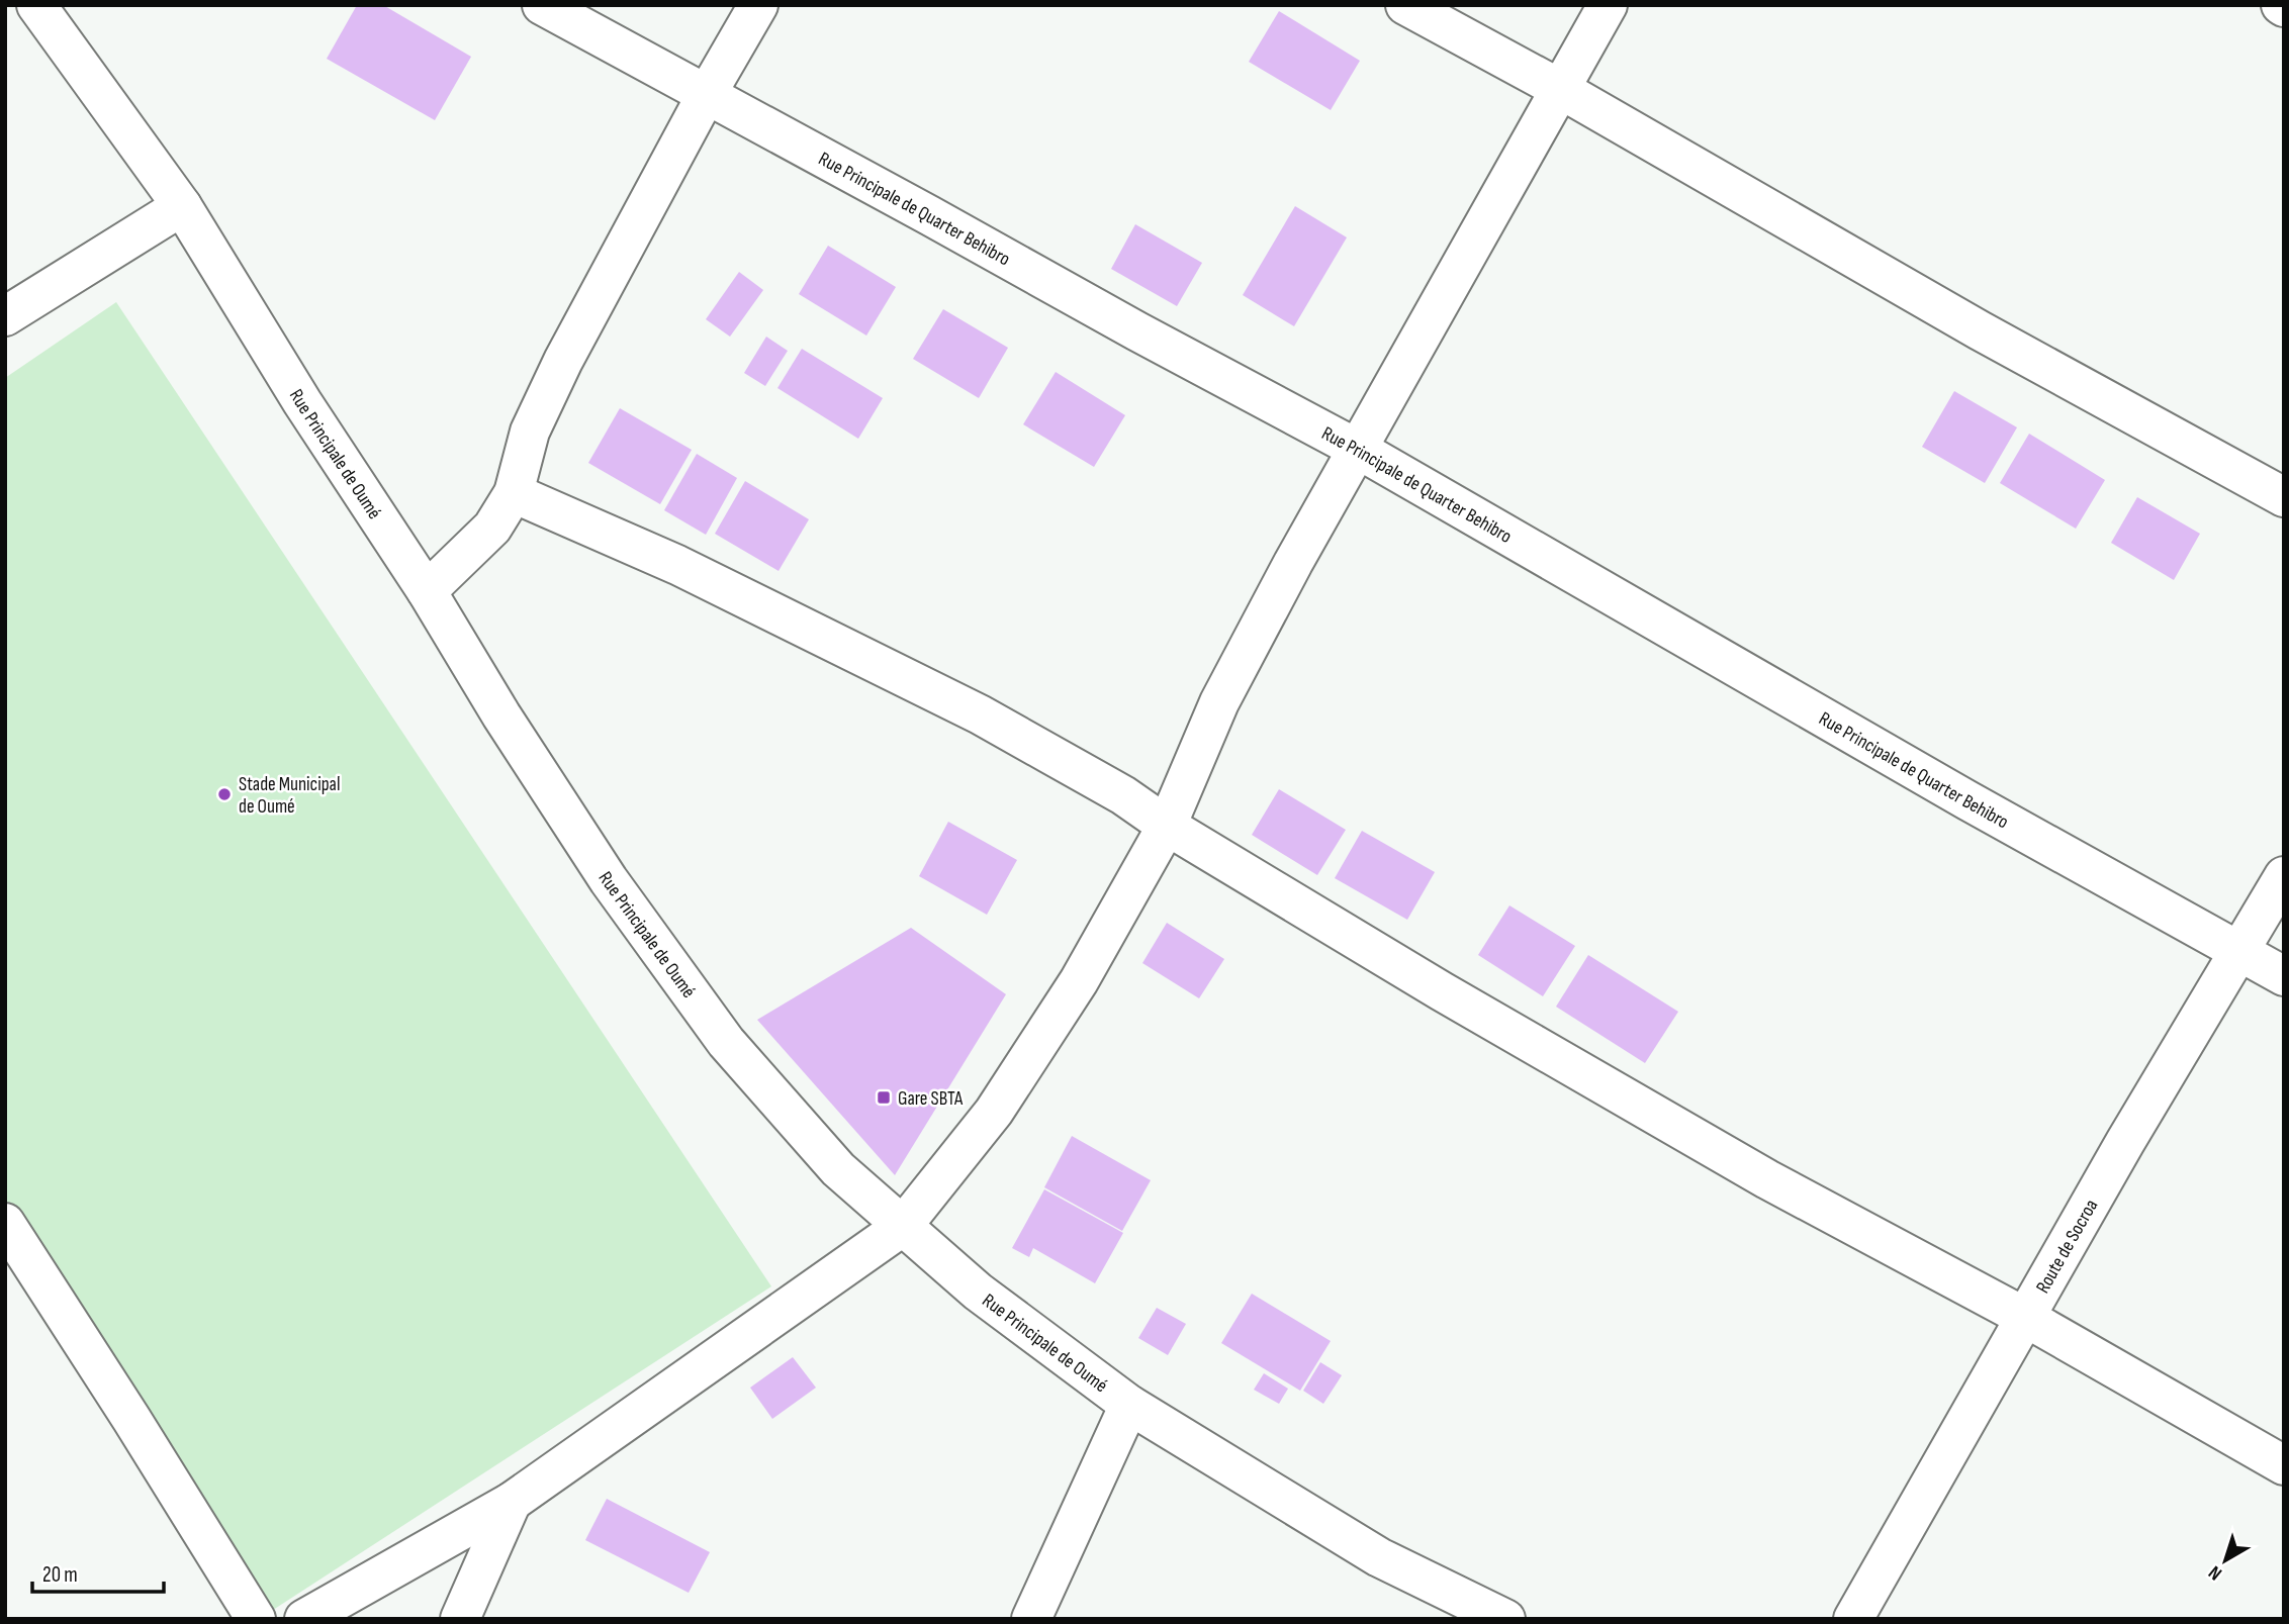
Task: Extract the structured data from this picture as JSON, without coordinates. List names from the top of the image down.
{
  "streets": {
    "street": ["Rue Principale de Quarter Behibro", "Rue Principale de Oumé", "Route de Socroa"]
  },
  "crossings": [
    ["Rue Principale de Quarter Behibro", "Route de Socroa"]
  ],
  "places": {
    "other": ["Stade Municipal de Oumé"],
    "transit": ["Gare SBTA"]
  },
  "scale_bar": "20 m",
  "north": "bottom left"
}
